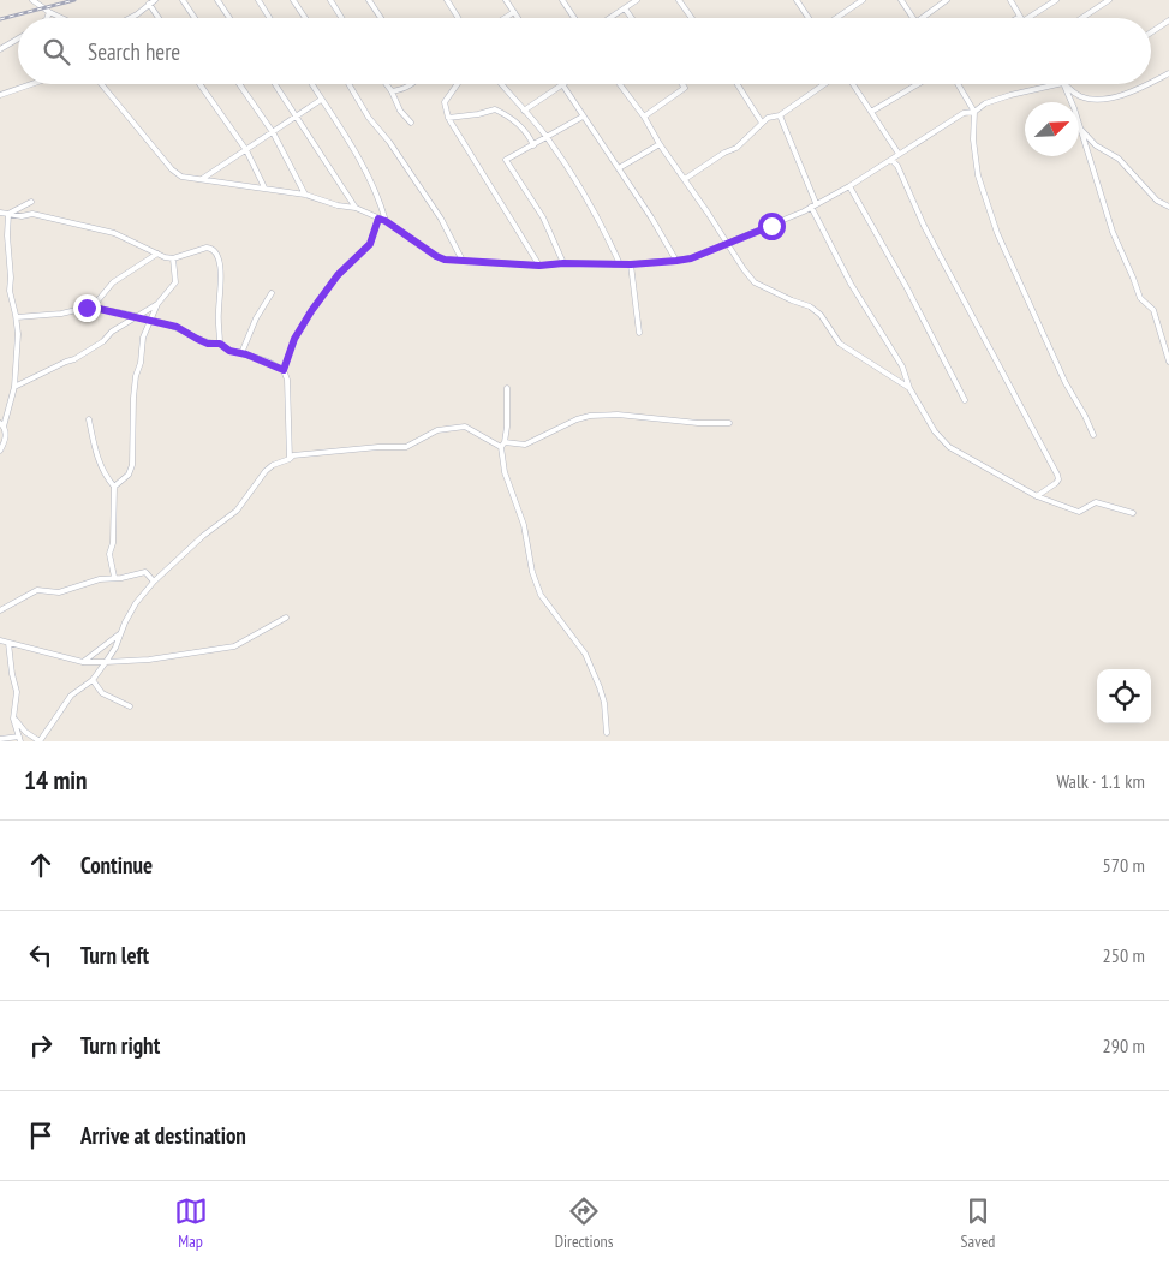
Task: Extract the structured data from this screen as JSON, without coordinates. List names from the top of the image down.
{
  "north": "top right",
  "page": {
    "search": "Search here",
    "heading": ["14 min", "Walk · 1.1 km"],
    "list": [
      ["Continue", "570 m"],
      ["Turn left", "250 m"],
      ["Turn right", "290 m"],
      "Arrive at destination"
    ],
    "nav": ["Map", "Directions", "Saved"]
  }
}
